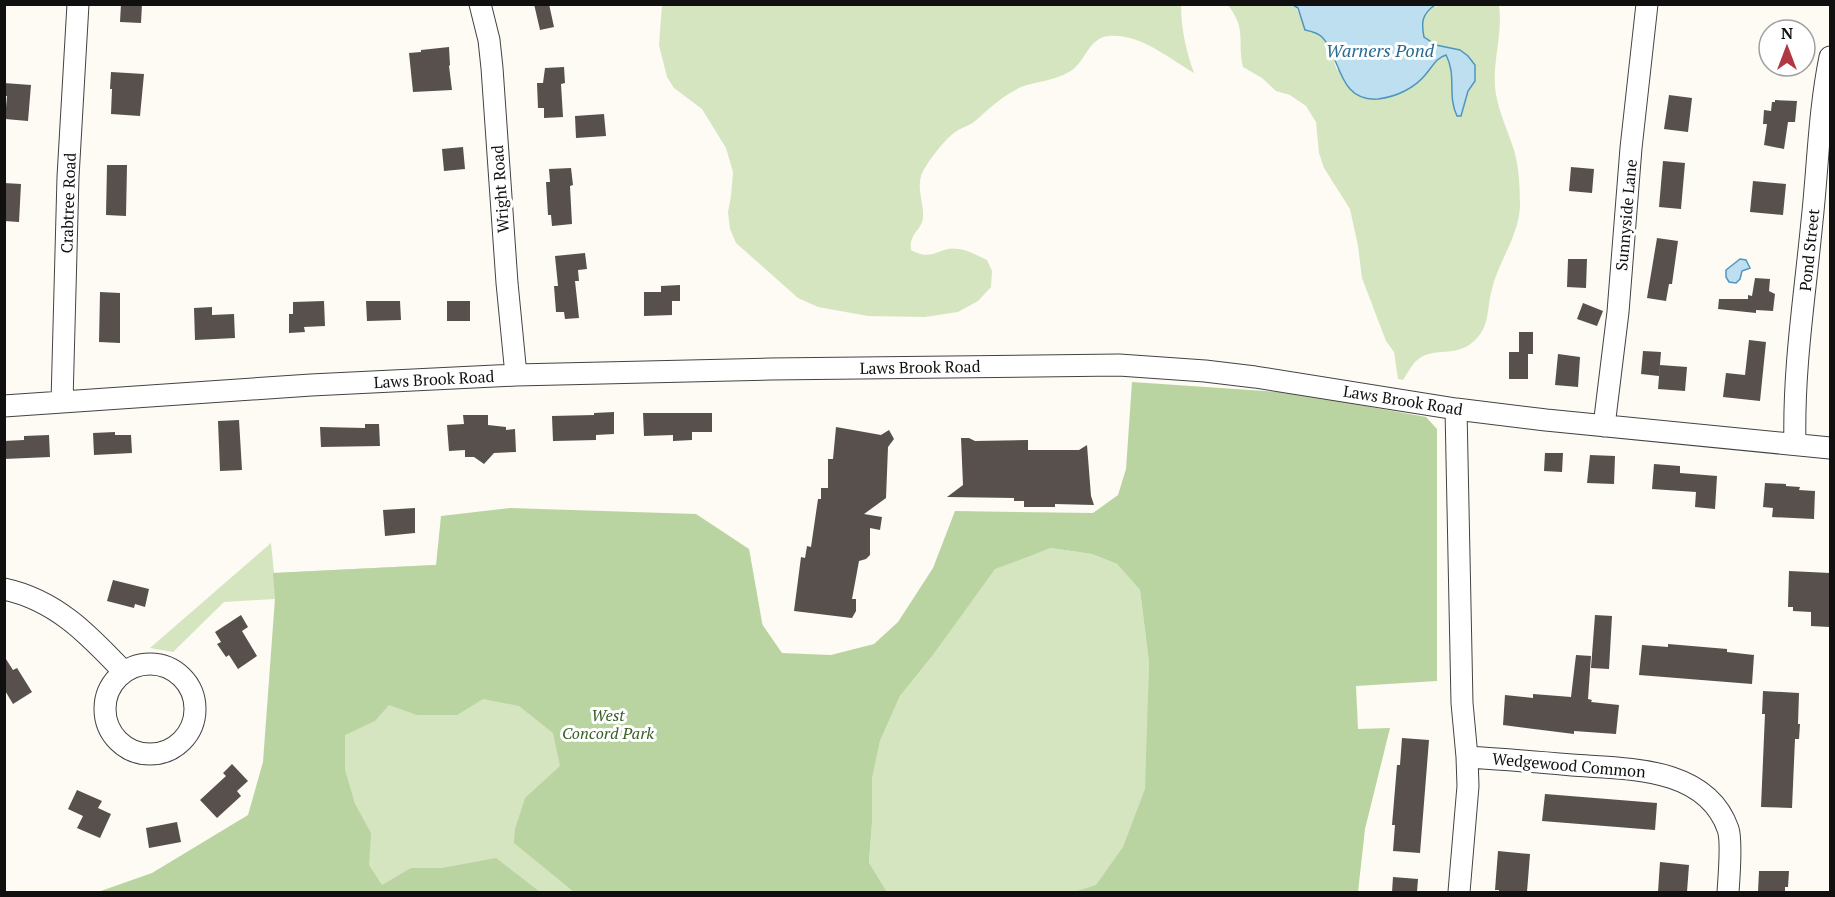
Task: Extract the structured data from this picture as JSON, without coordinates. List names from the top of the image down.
{
  "streets": {
    "street": [
      "Wright Road",
      "Crabtree Road",
      "Sunnyside Lane",
      "Pond Street",
      "Laws Brook Road",
      "Wedgewood Common"
    ]
  },
  "crossings": [
    ["Wright Road", "Laws Brook Road"],
    ["Crabtree Road", "Laws Brook Road"],
    ["Sunnyside Lane", "Laws Brook Road"],
    ["Pond Street", "Laws Brook Road"],
    ["Laws Brook Road", "Wedgewood Common"]
  ],
  "water": ["Warners Pond"],
  "parks": ["West Concord Park"],
  "north": "top"
}
